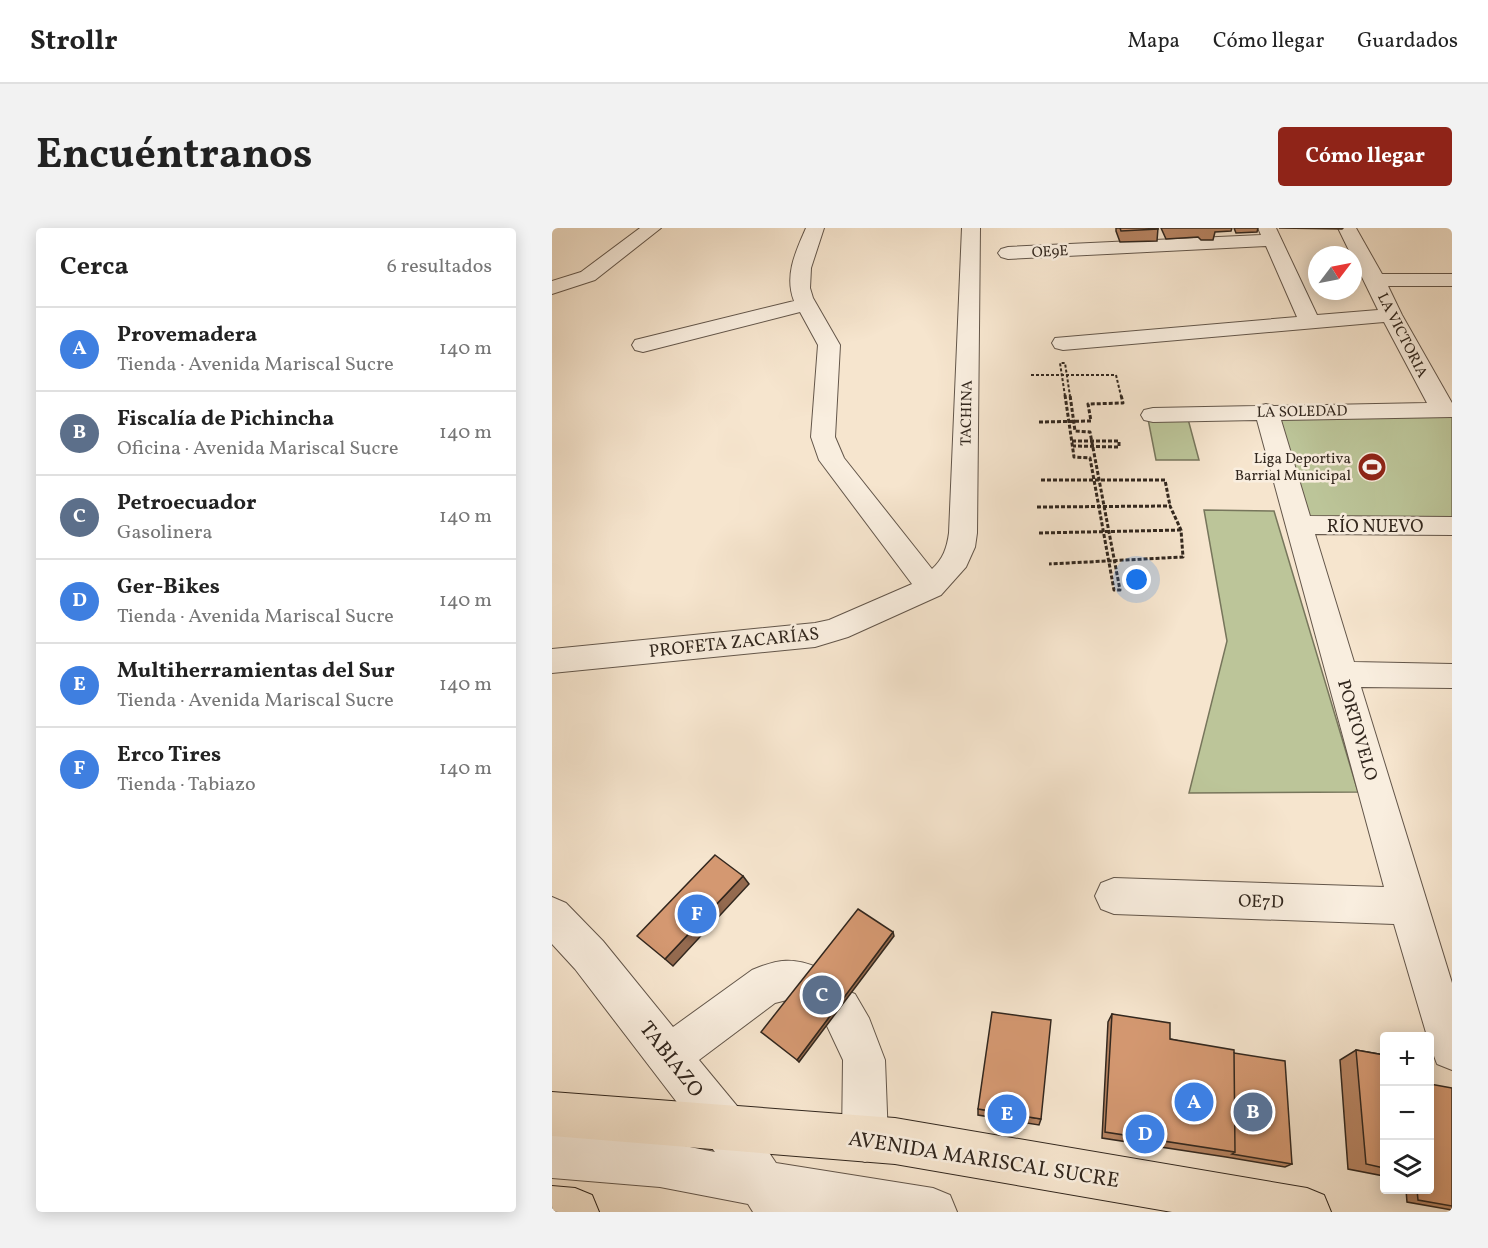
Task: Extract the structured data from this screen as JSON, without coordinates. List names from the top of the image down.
{
  "streets": {
    "main road": ["AVENIDA MARISCAL SUCRE"],
    "street": [
      "OE9E",
      "LA VICTORIA",
      "LA SOLEDAD",
      "TACHINA",
      "RÍO NUEVO",
      "PROFETA ZACARÍAS",
      "PORTOVELO",
      "OE7D",
      "TABIAZO"
    ]
  },
  "crossings": [
    ["LA VICTORIA", "LA SOLEDAD"],
    ["LA SOLEDAD", "PORTOVELO"],
    ["TACHINA", "PROFETA ZACARÍAS"],
    ["RÍO NUEVO", "PORTOVELO"],
    ["PORTOVELO", "OE7D"],
    ["TABIAZO", "AVENIDA MARISCAL SUCRE"]
  ],
  "places": {
    "sports": ["Liga Deportiva Barrial Municipal"]
  },
  "north": "top right",
  "page": {
    "header": "Strollr",
    "nav": ["Mapa", "Cómo llegar", "Guardados"],
    "title": "Encuéntranos",
    "buttons": "Cómo llegar",
    "heading": ["Cerca", "6 resultados"],
    "list": [
      {
        "mark": "A",
        "name": "Provemadera",
        "note": "Tienda · Avenida Mariscal Sucre",
        "value": "140 m"
      },
      {
        "mark": "B",
        "name": "Fiscalía de Pichincha",
        "note": "Oficina · Avenida Mariscal Sucre",
        "value": "140 m"
      },
      {
        "mark": "C",
        "name": "Petroecuador",
        "note": "Gasolinera",
        "value": "140 m"
      },
      {
        "mark": "D",
        "name": "Ger-Bikes",
        "note": "Tienda · Avenida Mariscal Sucre",
        "value": "140 m"
      },
      {
        "mark": "E",
        "name": "Multiherramientas del Sur",
        "note": "Tienda · Avenida Mariscal Sucre",
        "value": "140 m"
      },
      {
        "mark": "F",
        "name": "Erco Tires",
        "note": "Tienda · Tabiazo",
        "value": "140 m"
      }
    ],
    "pins": [
      "F",
      "C",
      "A",
      "B",
      "E",
      "D"
    ],
    "map_buttons": ["+", "−"]
  }
}
